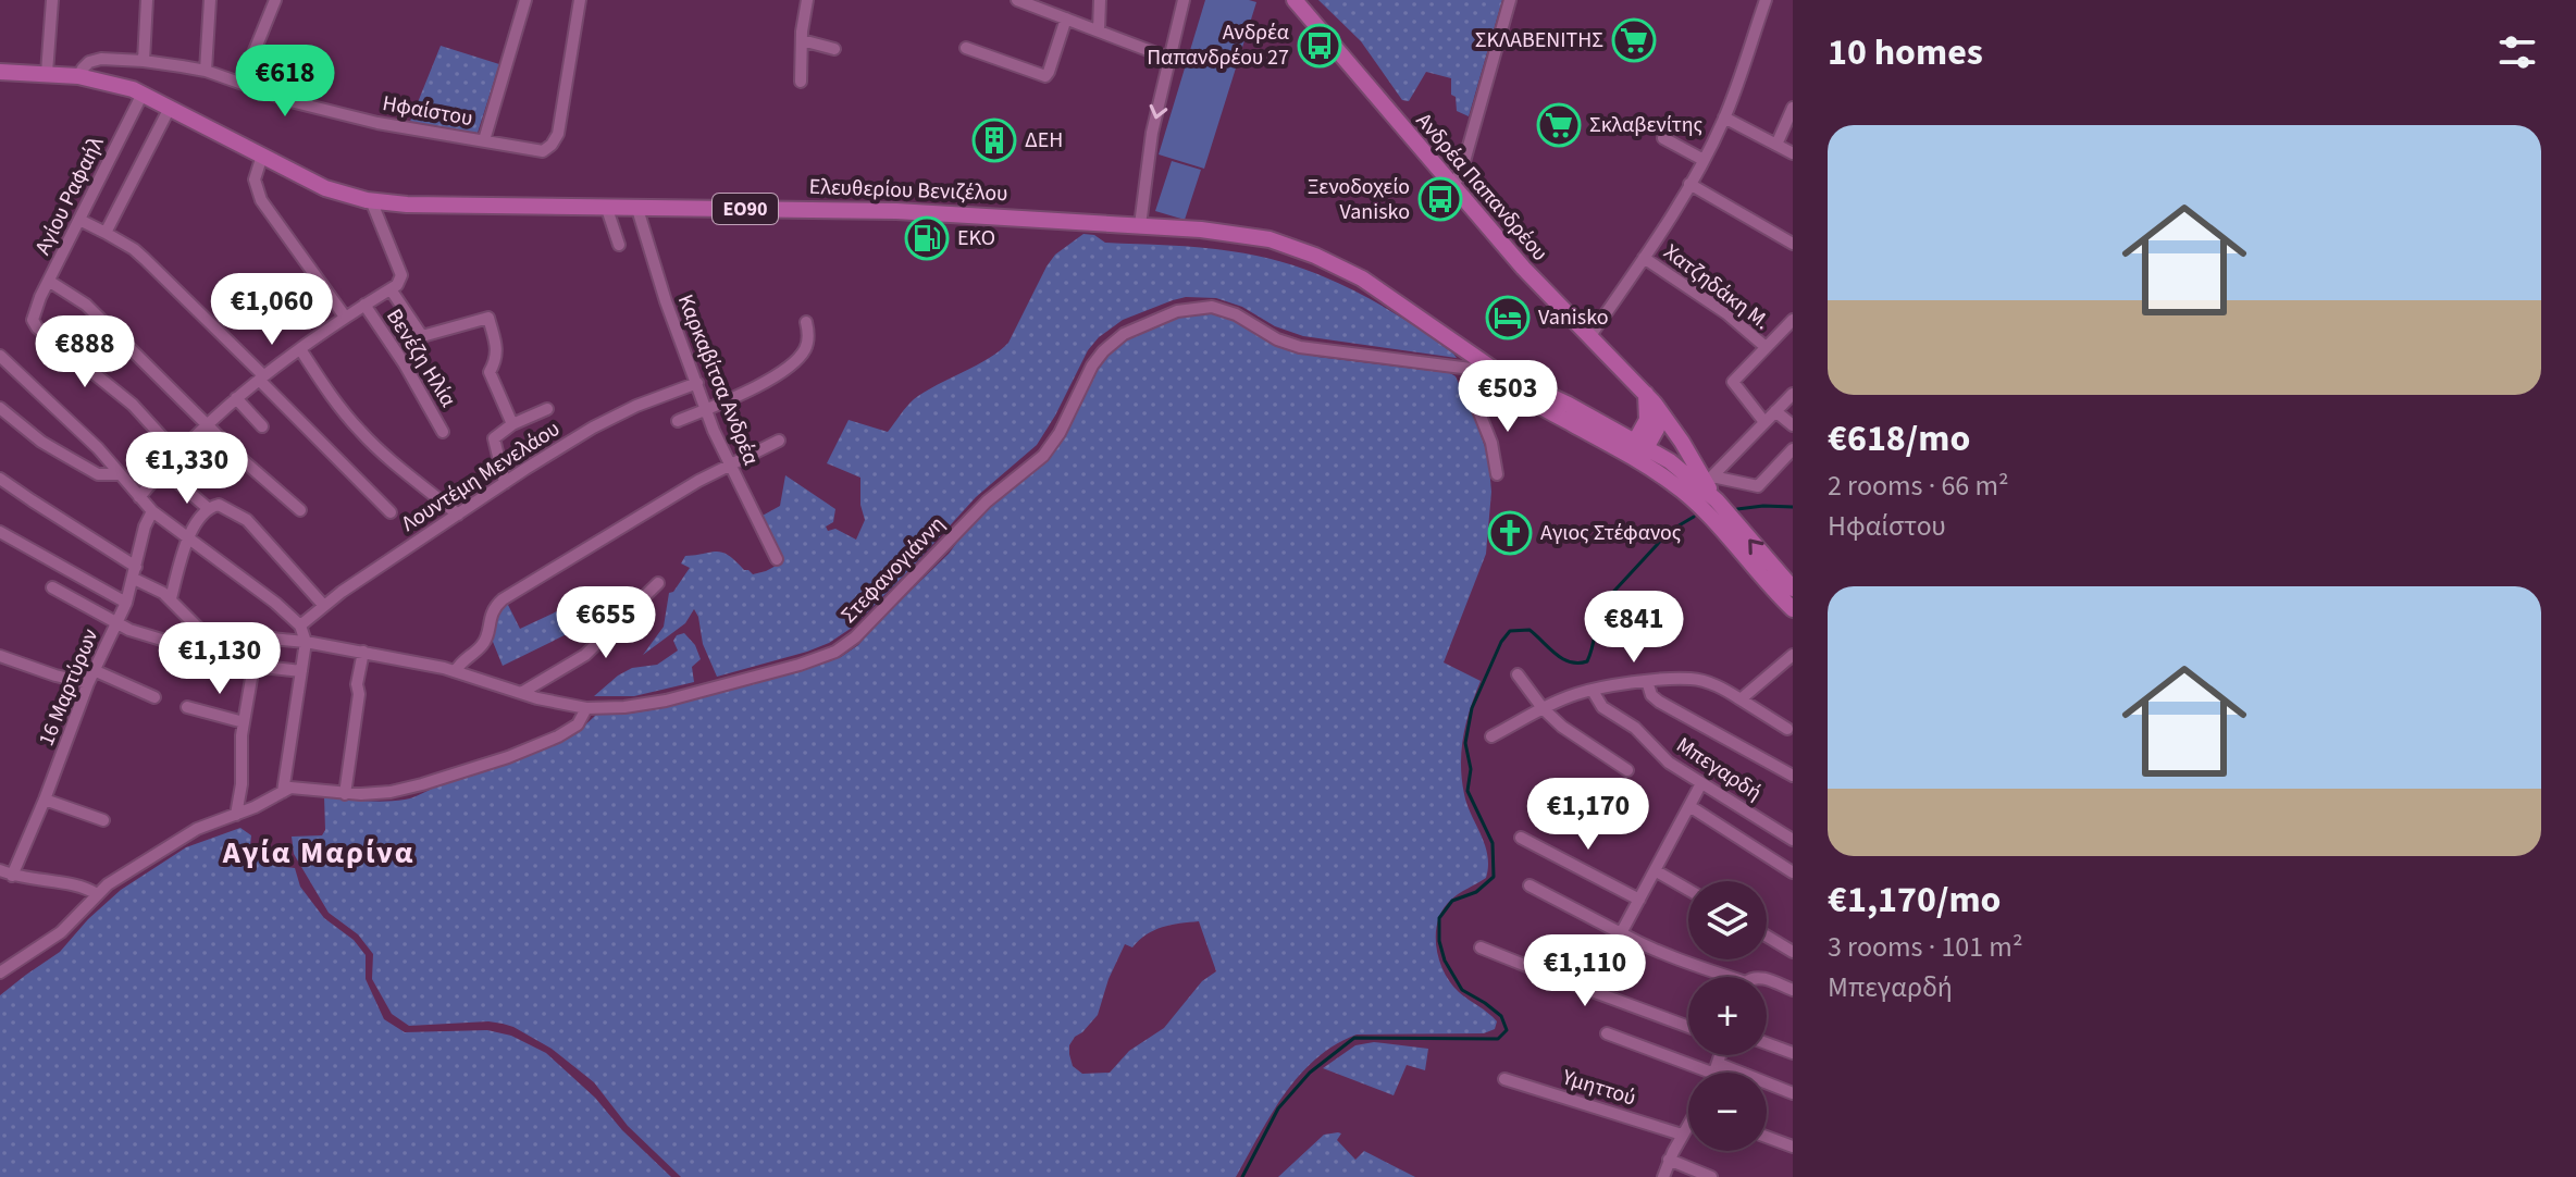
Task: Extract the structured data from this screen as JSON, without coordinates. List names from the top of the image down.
{
  "streets": {
    "main road": ["Ανδρέα Παπανδρέου", "Ελευθερίου Βενιζέλου", "ΕΟ90"],
    "street": [
      "Ηφαίστου",
      "Αγίου Ραφαήλ",
      "Χατζηδάκη Μ.",
      "Βενέζη Ηλία",
      "Καρκαβίτσα Ανδρέα",
      "Λουντέμη Μενελάου",
      "Στεφανογιάννη",
      "16 Μαρτύρων",
      "Μπεγαρδή",
      "Υμηττού"
    ]
  },
  "crossings": [
    ["Ηφαίστου", "Ελευθερίου Βενιζέλου"],
    ["Ανδρέα Παπανδρέου", "ΕΟ90"],
    ["Ελευθερίου Βενιζέλου", "Αγίου Ραφαήλ"],
    ["Ελευθερίου Βενιζέλου", "ΕΟ90"],
    ["Ελευθερίου Βενιζέλου", "Καρκαβίτσα Ανδρέα"],
    ["Ελευθερίου Βενιζέλου", "Στεφανογιάννη"],
    ["ΕΟ90", "Στεφανογιάννη"],
    ["Καρκαβίτσα Ανδρέα", "Λουντέμη Μενελάου"]
  ],
  "districts": ["Αγία Μαρίνα"],
  "places": {
    "supermarket": ["ΣΚΛΑΒΕΝΙΤΗΣ", "Σκλαβενίτης"],
    "bus stop": ["Ανδρέα Παπανδρέου 27", "Ξενοδοχείο Vanisko"],
    "building": ["ΔΕΗ"],
    "fuel station": ["EKO"],
    "hotel": ["Vanisko"],
    "church": ["Αγιος Στέφανος"]
  },
  "page": {
    "heading": "10 homes",
    "price": [
      "€618",
      "€1,060",
      "€888",
      "€503",
      "€1,330",
      "€655",
      "€841",
      "€1,130",
      "€1,170",
      "€1,110"
    ],
    "list": [
      {
        "name": "€618/mo",
        "note": "2 rooms · 66 m² · Ηφαίστου"
      },
      {
        "name": "€1,170/mo",
        "note": "3 rooms · 101 m² · Μπεγαρδή"
      }
    ],
    "map_buttons": ["+", "−"]
  }
}
